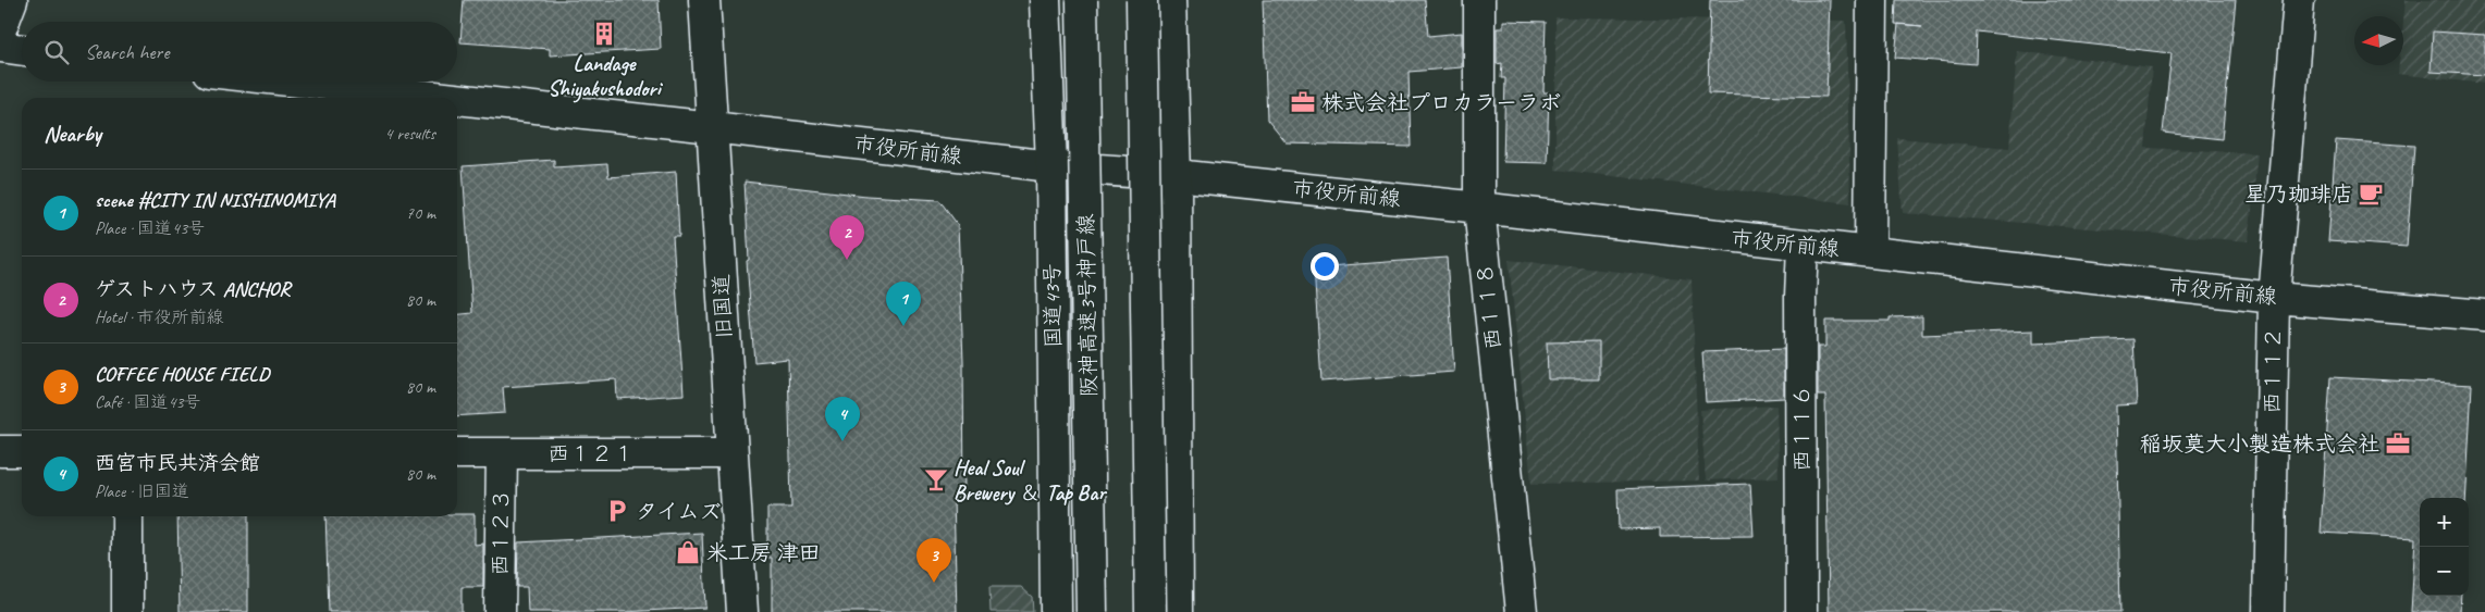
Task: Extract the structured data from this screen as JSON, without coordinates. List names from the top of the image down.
{
  "streets": {
    "main road": [
      "市役所前線",
      "国道43号",
      "阪神高速3号神戸線",
      "旧国道",
      "西１１８",
      "西１１２",
      "西１１６",
      "西１２１",
      "西１２３"
    ]
  },
  "crossings": [
    ["市役所前線", "国道43号"],
    ["市役所前線", "旧国道"],
    ["市役所前線", "西１１８"],
    ["市役所前線", "西１１２"],
    ["市役所前線", "西１１６"],
    ["旧国道", "西１２１"],
    ["西１２１", "西１２３"]
  ],
  "places": {
    "building": ["Landage Shiyakushodori"],
    "office": ["株式会社プロカラーラボ", "稲坂莫大小製造株式会社"],
    "cafe": ["星乃珈琲店"],
    "bar": ["Heal Soul Brewery ＆ Tap Bar"],
    "parking": ["タイムズ"],
    "shop": ["米工房 津田"]
  },
  "north": "left",
  "page": {
    "search": "Search here",
    "heading": ["Nearby", "4 results"],
    "list": [
      {
        "mark": "1",
        "name": "scene #CITY IN NISHINOMIYA",
        "note": "Place · 国道43号",
        "value": "70 m"
      },
      {
        "mark": "2",
        "name": "ゲストハウス ANCHOR",
        "note": "Hotel · 市役所前線",
        "value": "80 m"
      },
      {
        "mark": "3",
        "name": "COFFEE HOUSE FIELD",
        "note": "Café · 国道43号",
        "value": "80 m"
      },
      {
        "mark": "4",
        "name": "西宮市民共済会館",
        "note": "Place · 旧国道",
        "value": "80 m"
      }
    ],
    "pins": [
      "2",
      "1",
      "4",
      "3"
    ],
    "map_buttons": ["+", "−"]
  }
}
